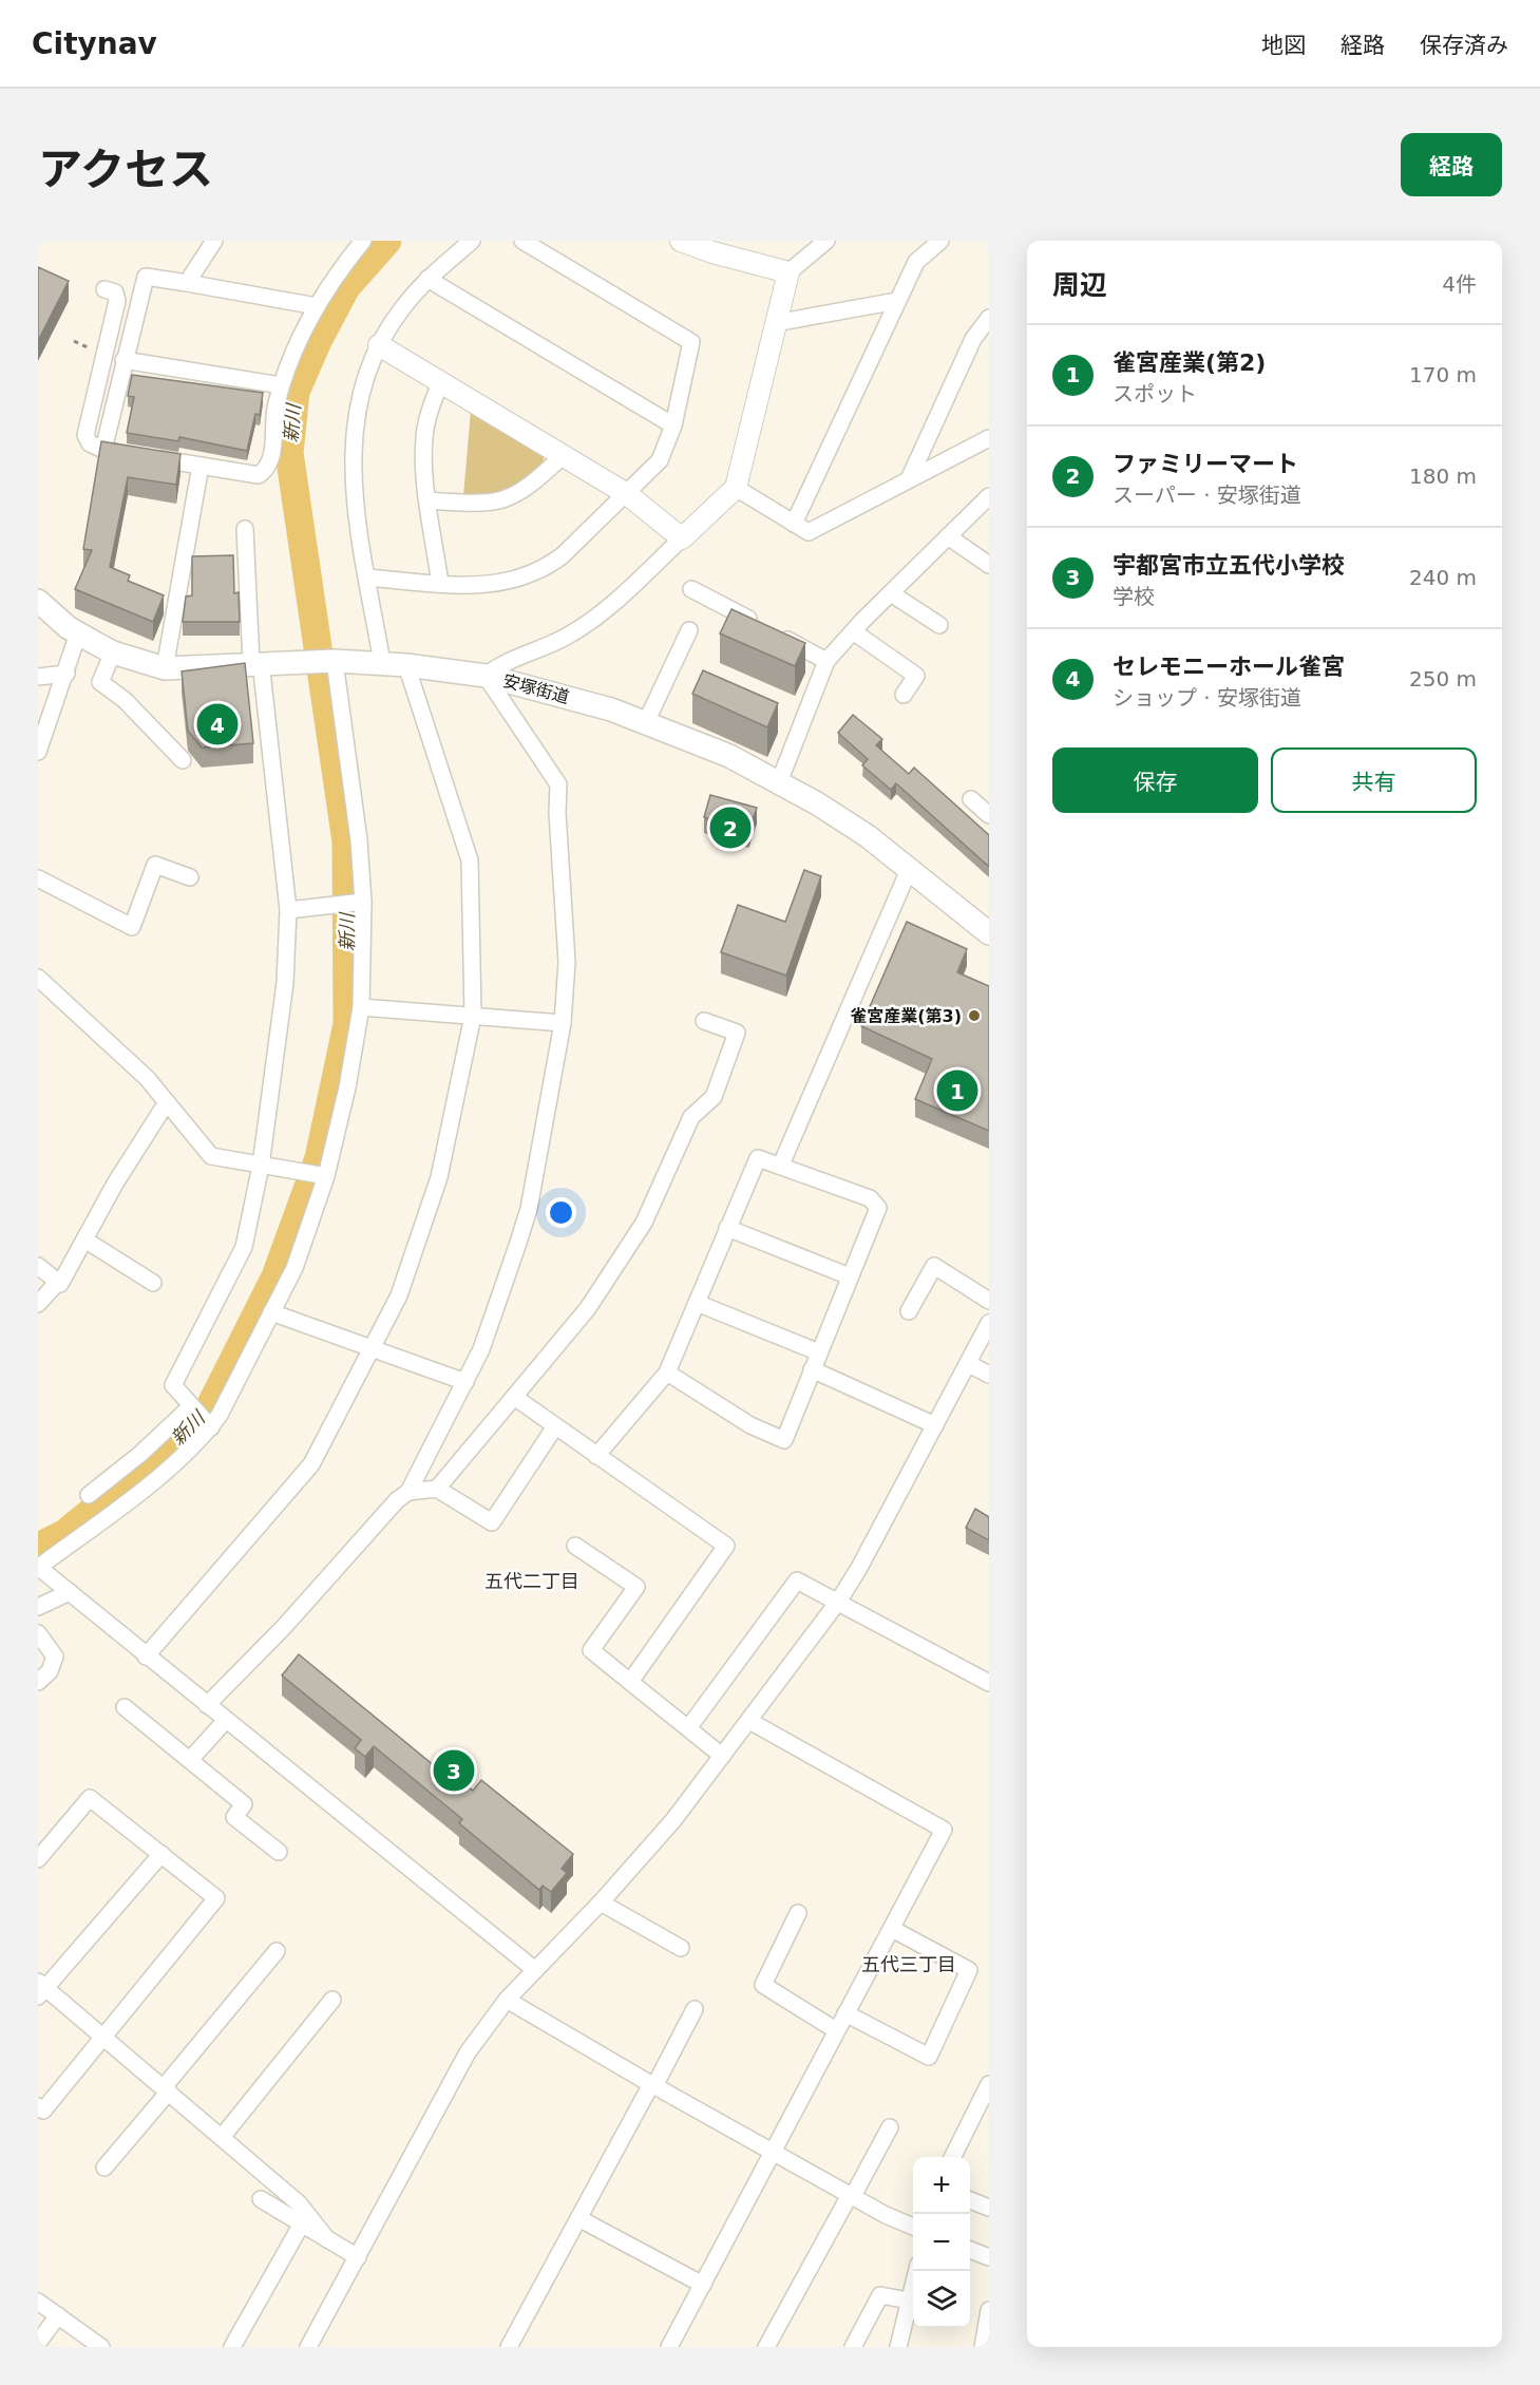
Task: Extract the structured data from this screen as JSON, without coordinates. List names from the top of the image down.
{
  "streets": {
    "main road": ["安塚街道"]
  },
  "districts": ["五代二丁目", "五代三丁目"],
  "water": ["新川"],
  "places": ["雀宮産業(第3)"],
  "page": {
    "header": "Citynav",
    "nav": ["地図", "経路", "保存済み"],
    "title": "アクセス",
    "buttons": [
      "経路",
      ["保存", "共有"]
    ],
    "heading": ["周辺", "4件"],
    "list": [
      {
        "mark": "1",
        "name": "雀宮産業(第2)",
        "note": "スポット",
        "value": "170 m"
      },
      {
        "mark": "2",
        "name": "ファミリーマート",
        "note": "スーパー · 安塚街道",
        "value": "180 m"
      },
      {
        "mark": "3",
        "name": "宇都宮市立五代小学校",
        "note": "学校",
        "value": "240 m"
      },
      {
        "mark": "4",
        "name": "セレモニーホール雀宮",
        "note": "ショップ · 安塚街道",
        "value": "250 m"
      }
    ],
    "pins": [
      "4",
      "2",
      "1",
      "3"
    ],
    "map_buttons": ["+", "−"]
  }
}
